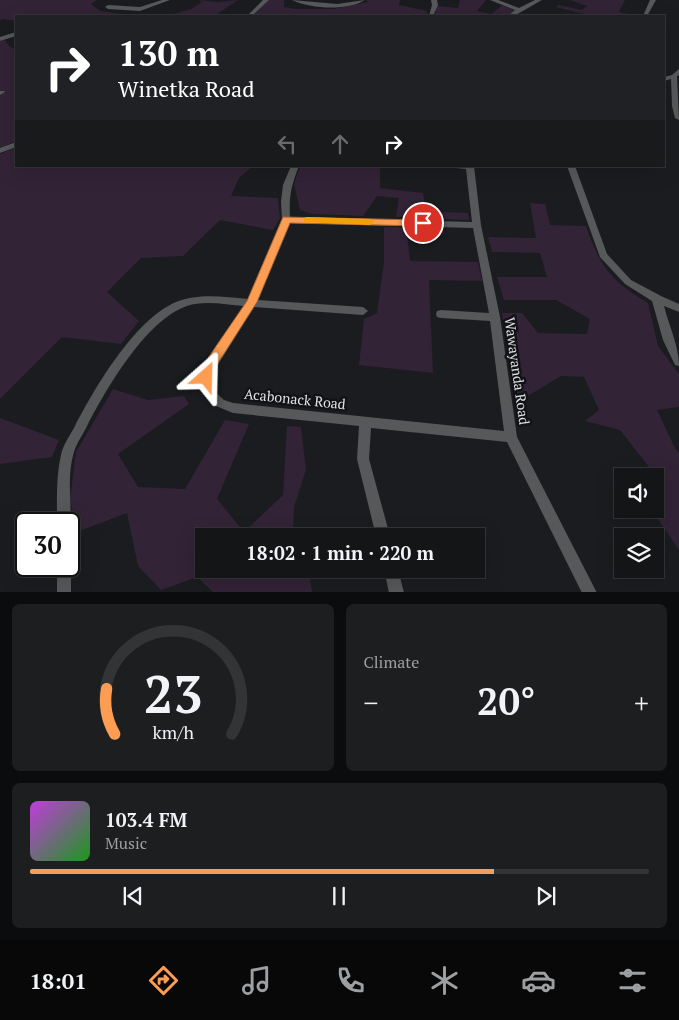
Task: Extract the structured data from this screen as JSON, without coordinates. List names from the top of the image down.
{
  "streets": {
    "street": ["Wawayanda Road", "Acabonack Road"]
  },
  "crossings": [
    ["Wawayanda Road", "Acabonack Road"]
  ],
  "page": {
    "turn": ["130 m", "Winetka Road"],
    "limit": "30",
    "trip": "18:02 · 1 min · 220 m",
    "tile": "Climate",
    "heat": ["−", "20°", "+"],
    "song": ["103.4 FM", "Music"],
    "tabs": "18:01",
    "gauge": ["23", "km/h"]
  }
}
